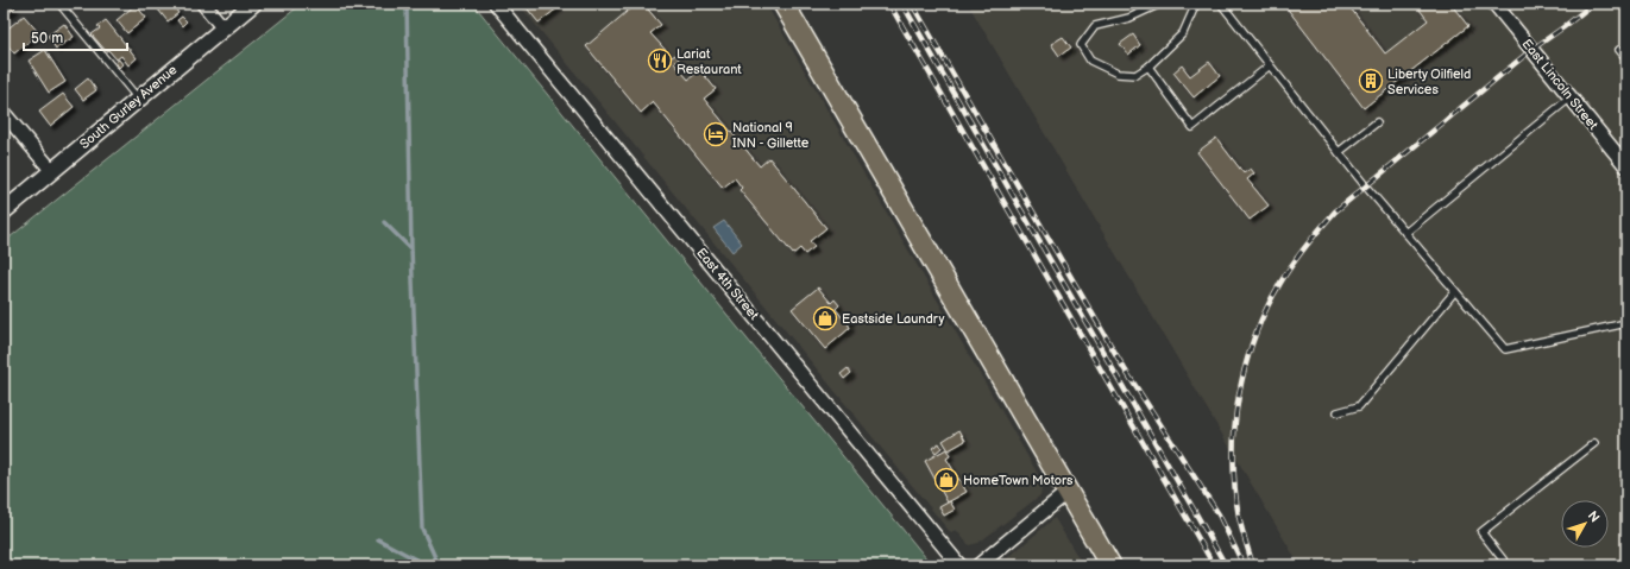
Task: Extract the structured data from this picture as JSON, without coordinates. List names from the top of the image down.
{
  "streets": {
    "street": ["East Lincoln Street", "South Gurley Avenue", "East 4th Street"]
  },
  "places": {
    "restaurant": ["Lariat Restaurant"],
    "building": ["Liberty Oilfield Services"],
    "hotel": ["National 9 INN - Gillette"],
    "shop": ["Eastside Laundry", "HomeTown Motors"]
  },
  "scale_bar": "50 m",
  "north": "top right"
}
